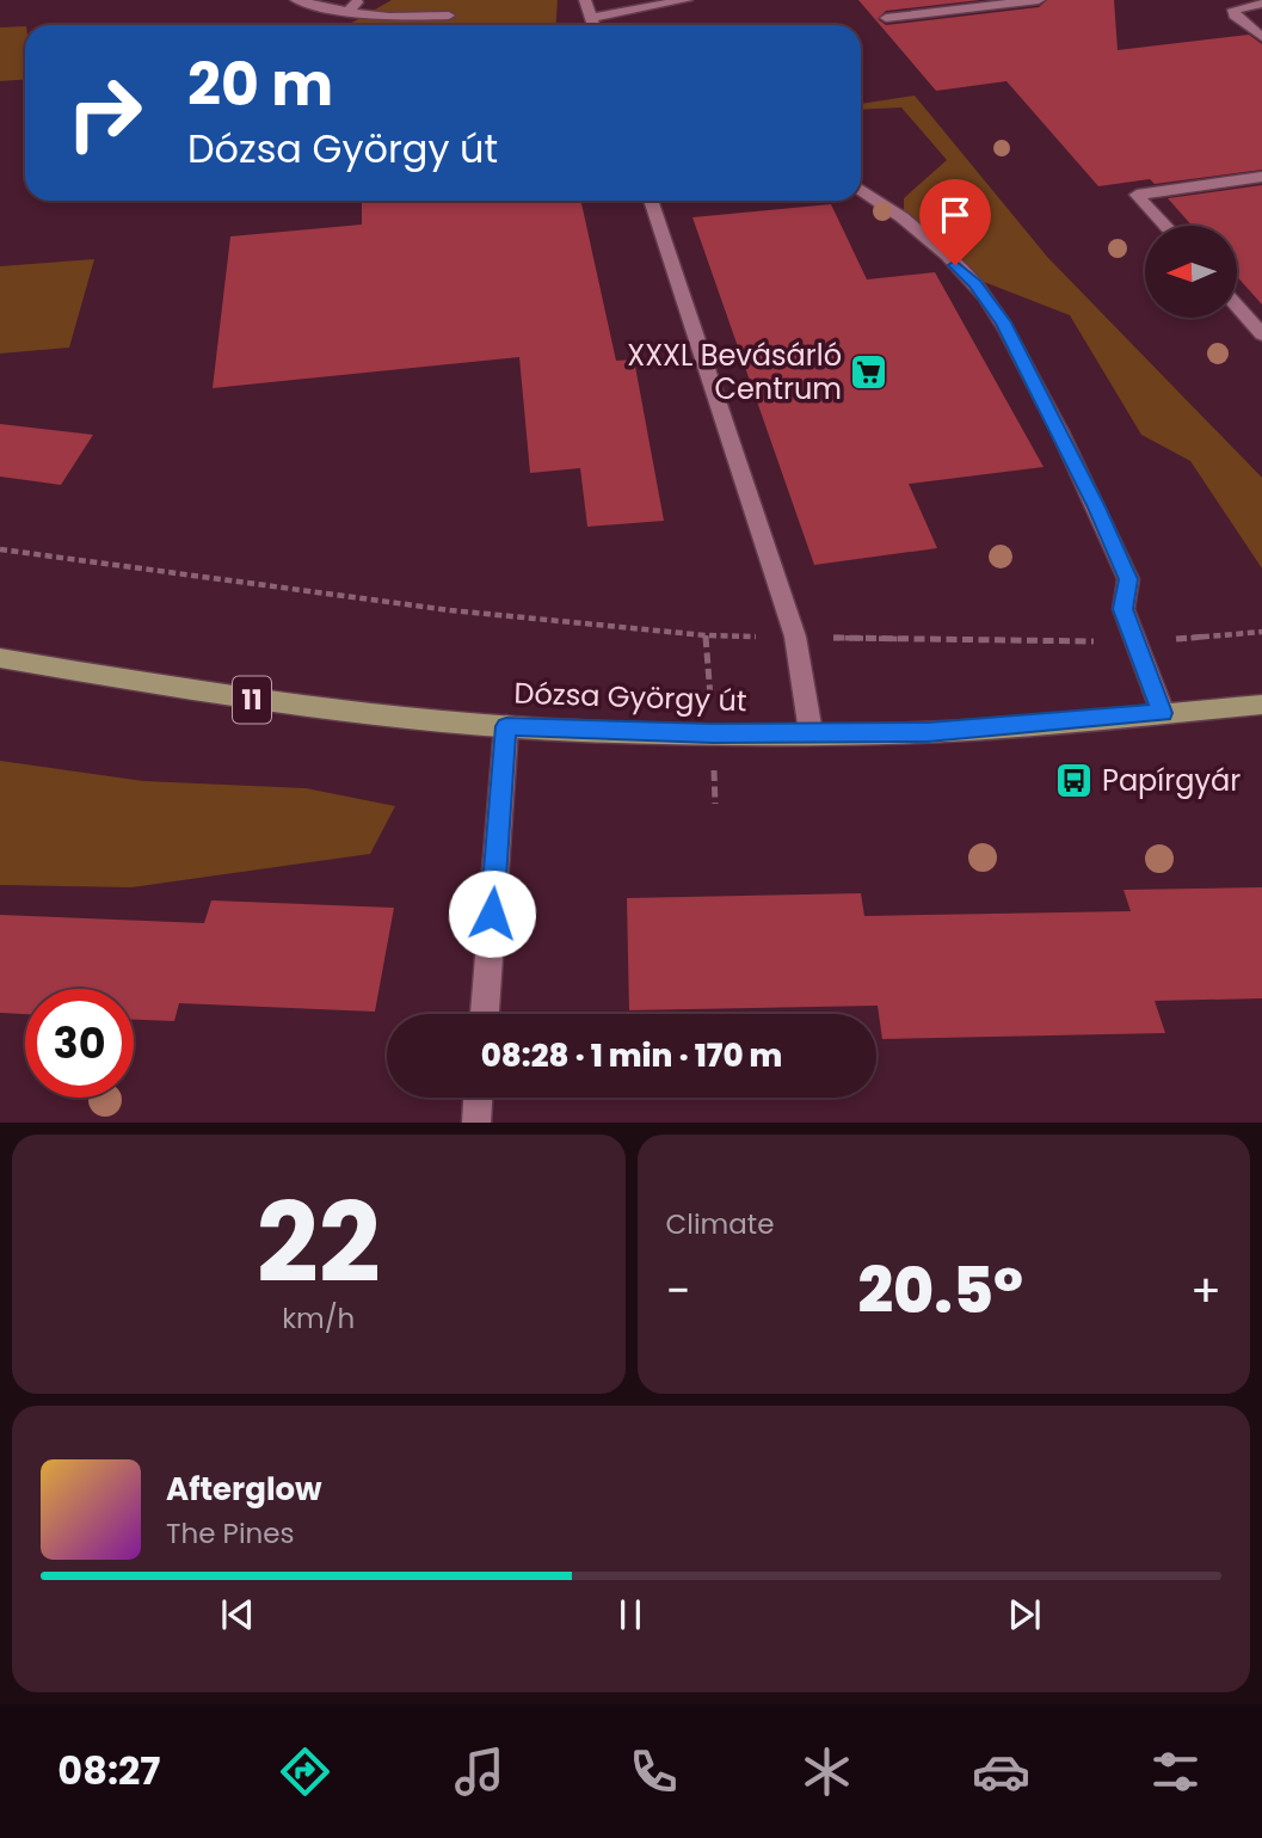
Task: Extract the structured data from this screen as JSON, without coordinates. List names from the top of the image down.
{
  "streets": {
    "main road": ["Dózsa György út", "11"]
  },
  "places": {
    "supermarket": ["XXXL Bevásárló Centrum"],
    "bus stop": ["Papírgyár"]
  },
  "north": "left",
  "page": {
    "turn": ["20 m", "Dózsa György út"],
    "limit": "30",
    "trip": "08:28 · 1 min · 170 m",
    "tile": [
      ["22", "km/h"],
      "Climate"
    ],
    "heat": ["−", "20.5°", "+"],
    "song": ["Afterglow", "The Pines"],
    "tabs": "08:27"
  }
}
